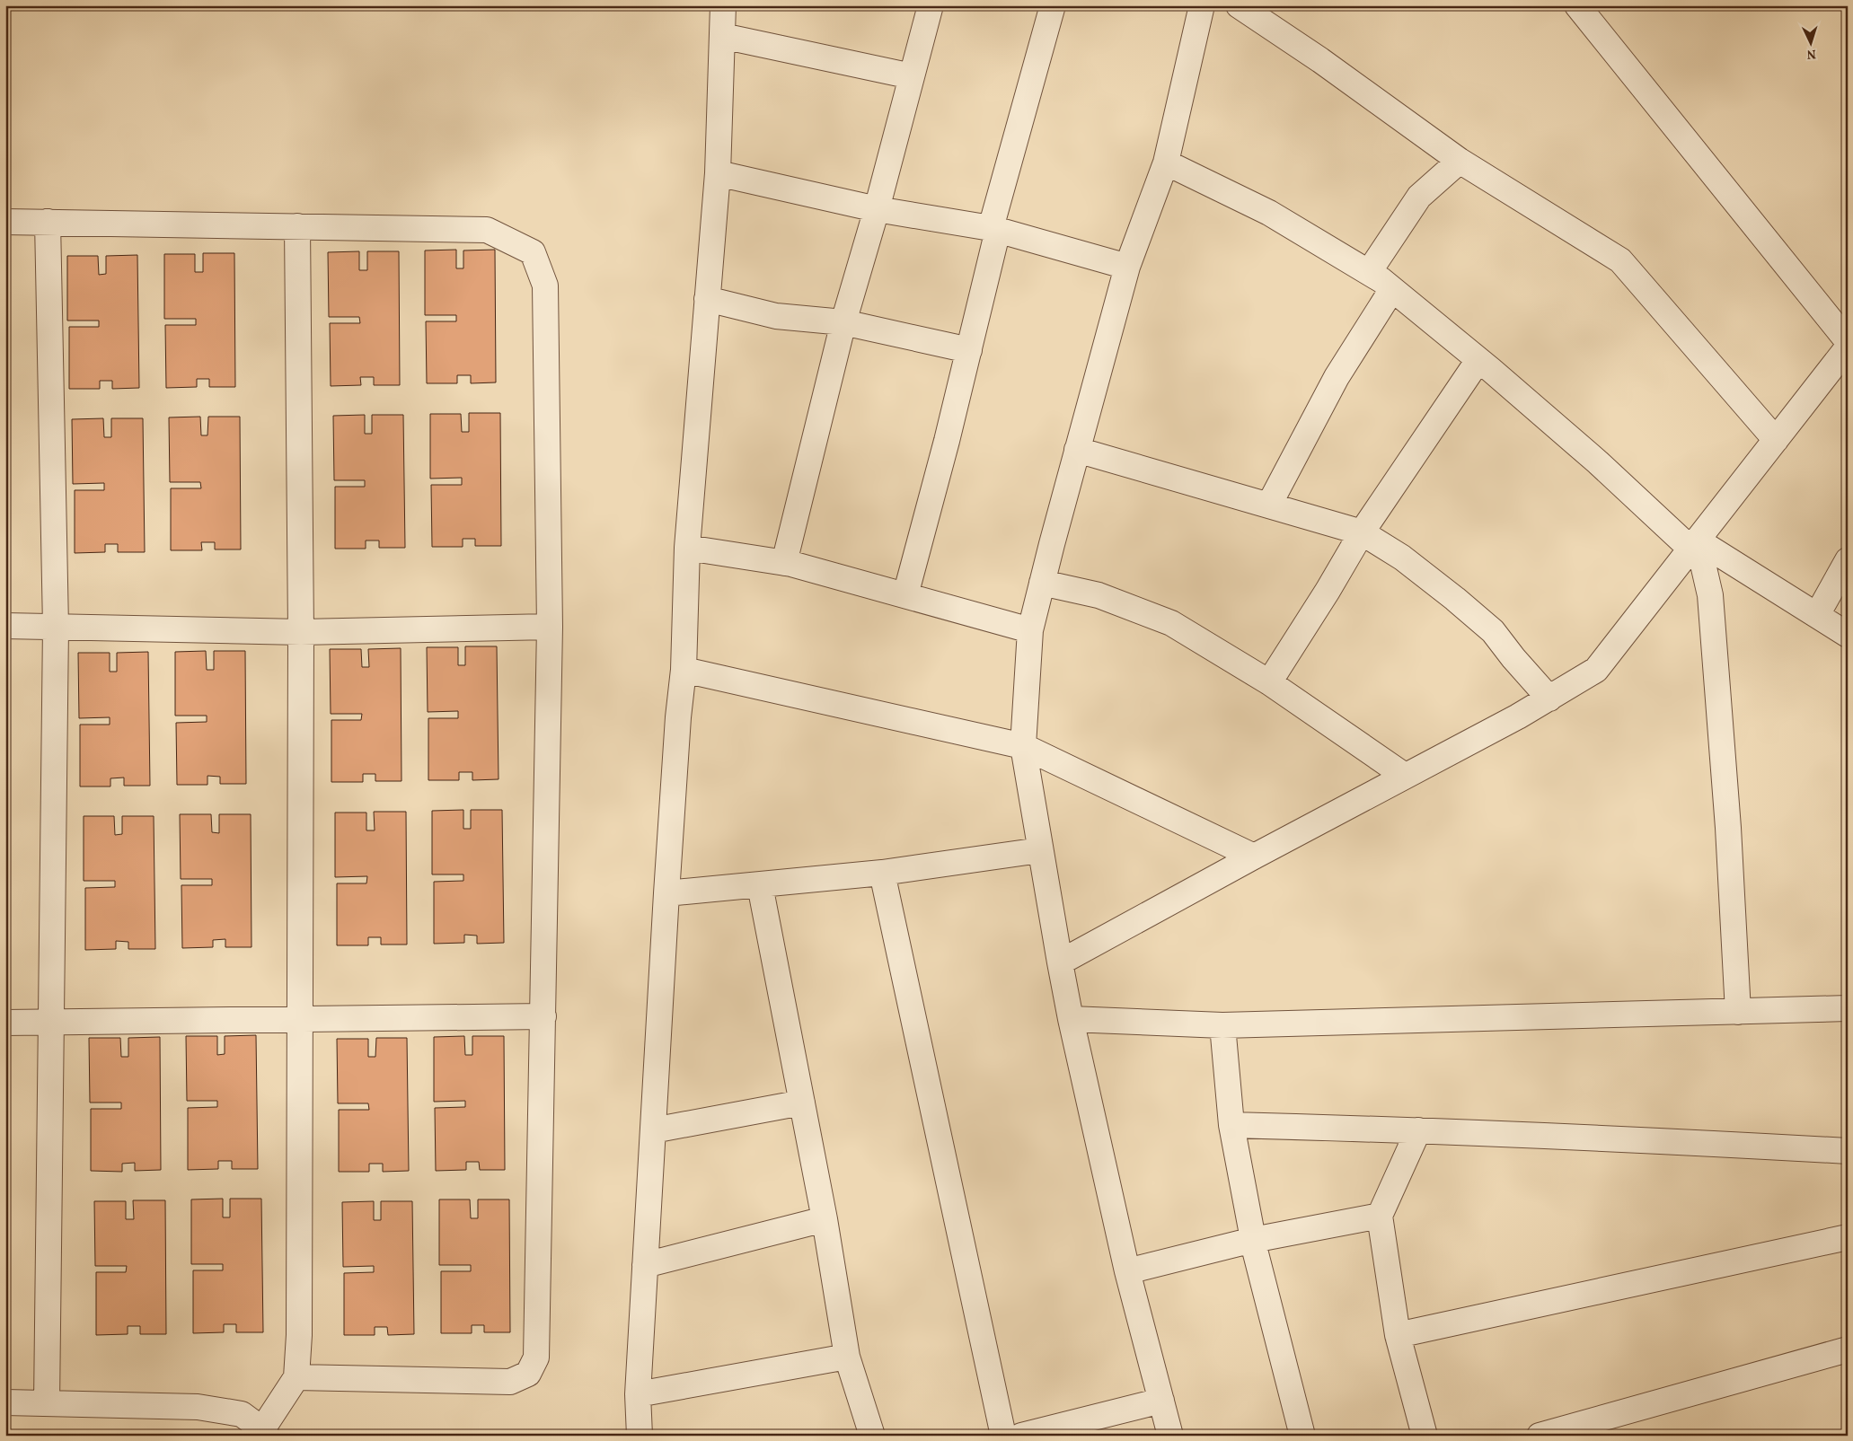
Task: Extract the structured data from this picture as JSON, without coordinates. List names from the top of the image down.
{
  "north": "bottom"
}
